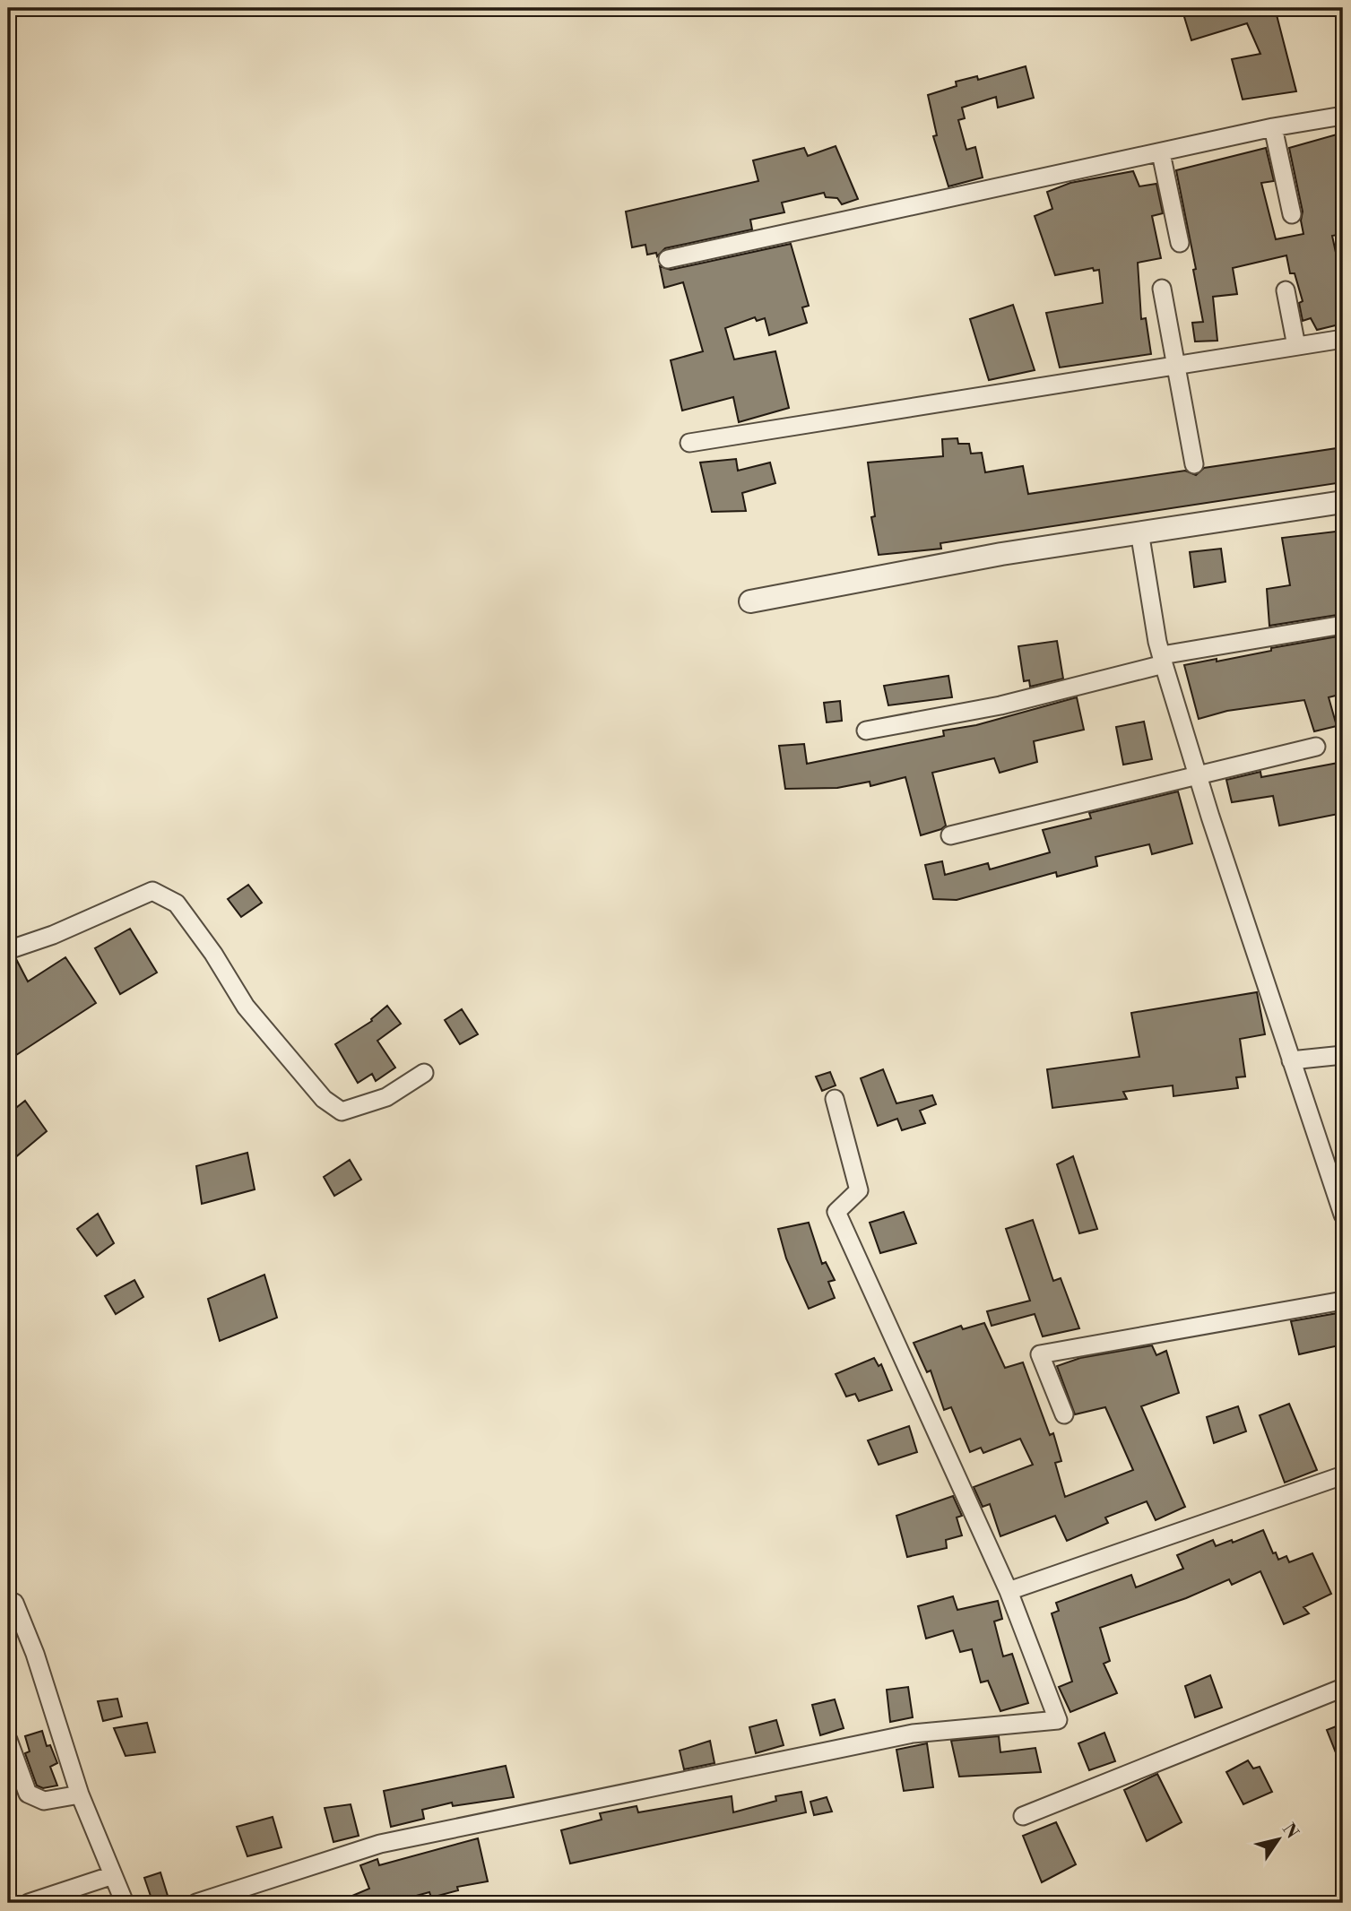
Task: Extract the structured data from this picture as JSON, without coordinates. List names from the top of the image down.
{
  "north": "top right"
}
